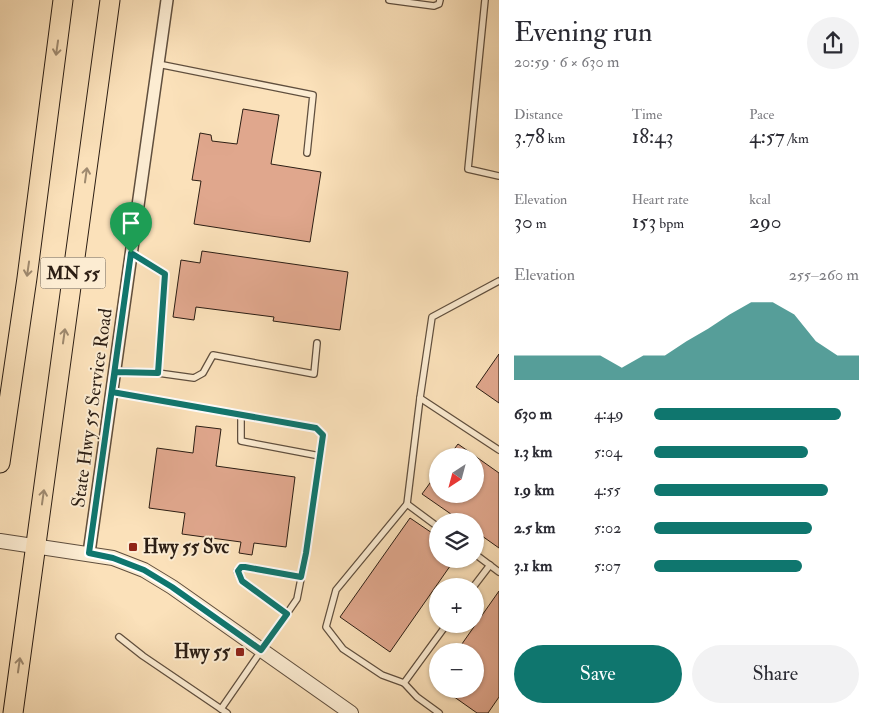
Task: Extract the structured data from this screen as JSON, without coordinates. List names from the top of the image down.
{
  "streets": {
    "highway": ["MN 55"],
    "street": ["State Hwy 55 Service Road"]
  },
  "places": {
    "transit": ["Hwy 55 Svc", "Hwy 55"]
  },
  "north": "bottom left",
  "page": {
    "heading": ["Evening run", "20:59 · 6 × 630 m"],
    "stats": [
      ["Distance", "3.78 km"],
      ["Time", "18:43"],
      ["Pace", "4:57 /km"],
      ["Elevation", "30 m"],
      ["Heart rate", "153 bpm"],
      ["kcal", "290"]
    ],
    "chart": ["Elevation", "255–260 m"],
    "list": [
      {
        "name": "630 m",
        "note": "4:49"
      },
      {
        "name": "1.3 km",
        "note": "5:04"
      },
      {
        "name": "1.9 km",
        "note": "4:55"
      },
      {
        "name": "2.5 km",
        "note": "5:02"
      },
      {
        "name": "3.1 km",
        "note": "5:07"
      }
    ],
    "map_buttons": ["+", "−"],
    "buttons": ["Save", "Share"]
  }
}
